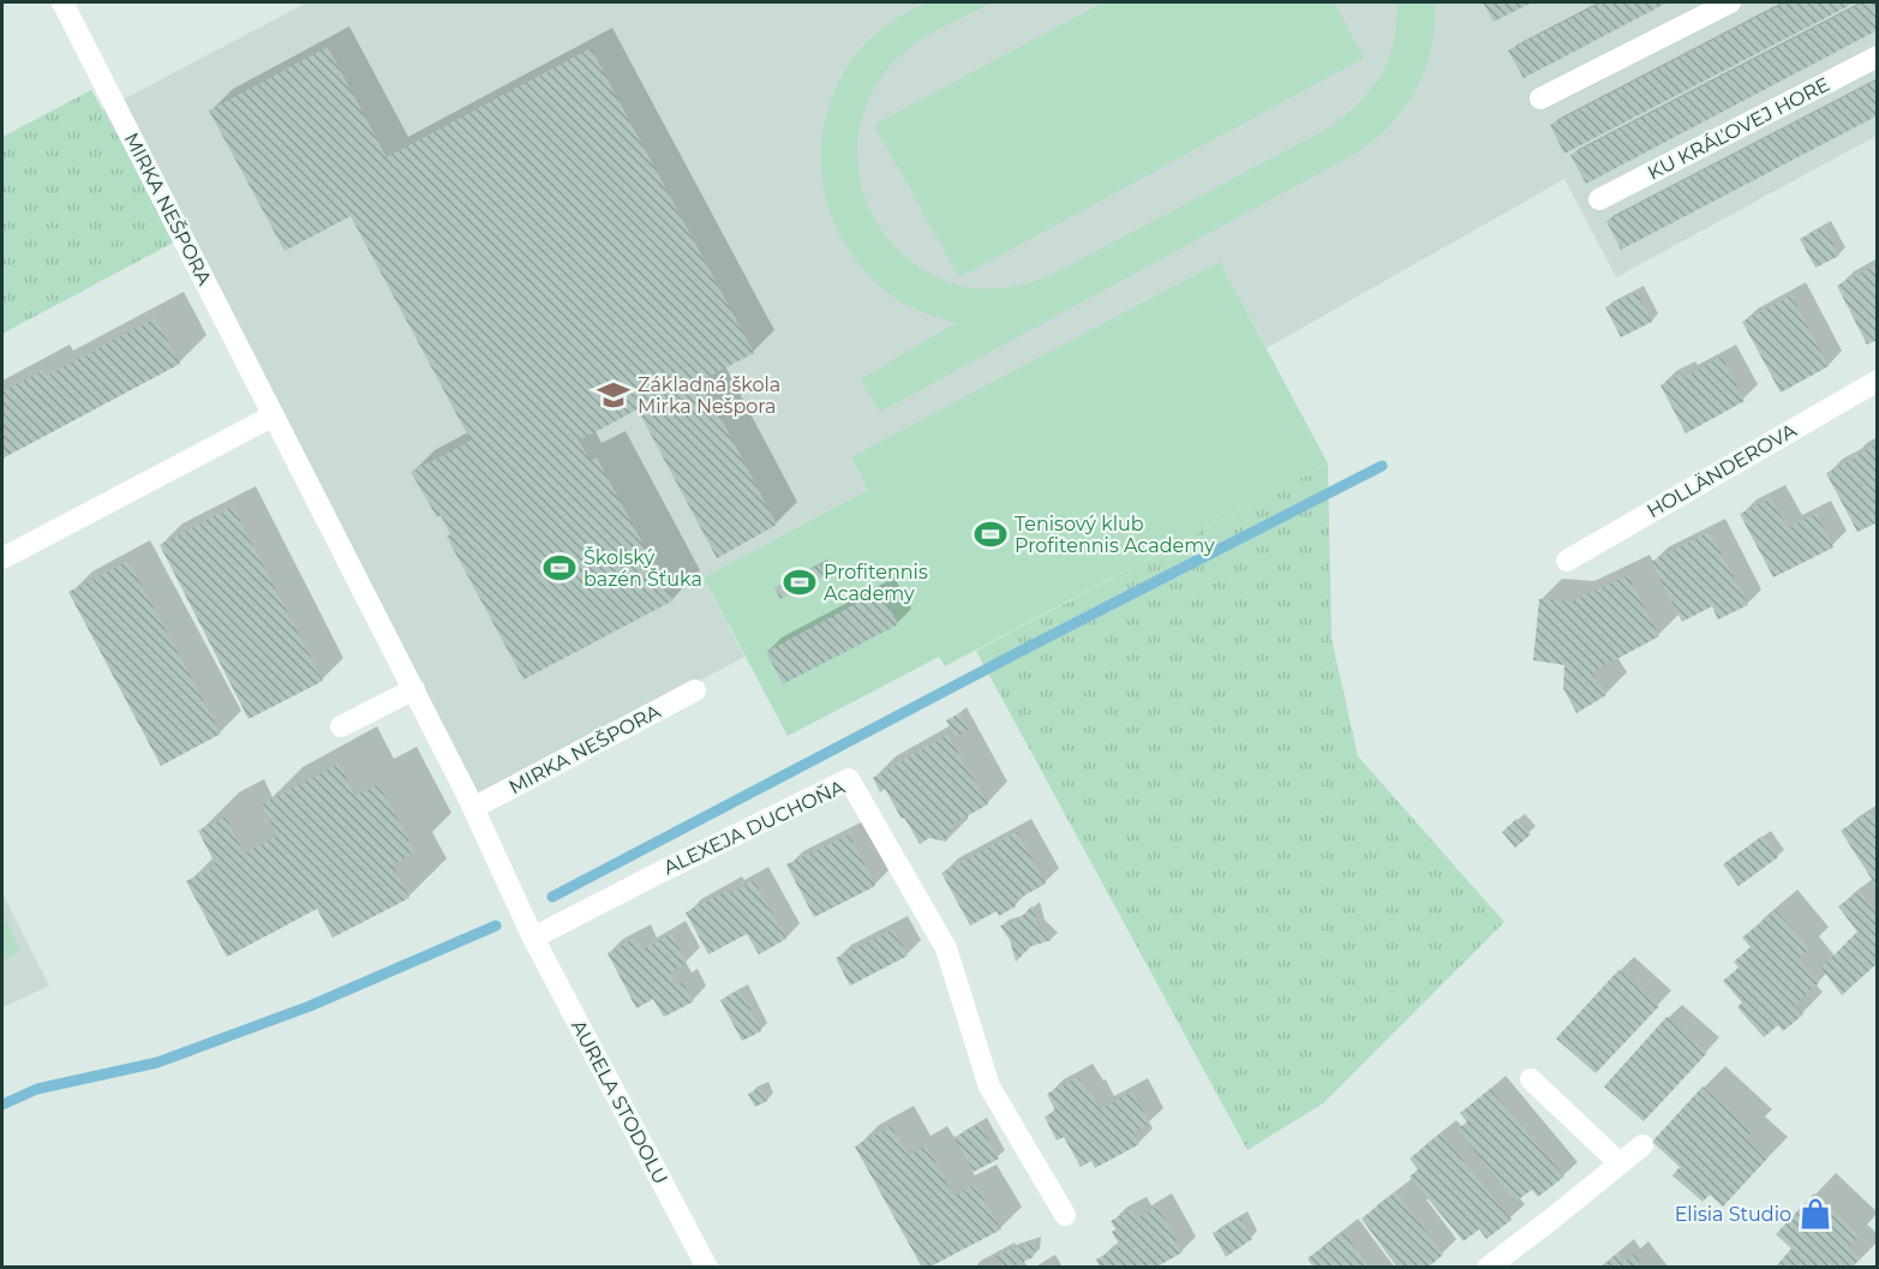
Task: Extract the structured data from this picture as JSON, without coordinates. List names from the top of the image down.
{
  "streets": {
    "street": [
      "KU KRÁĽOVEJ HORE",
      "MIRKA NEŠPORA",
      "HOLLÄNDEROVA",
      "ALEXEJA DUCHOŇA",
      "AURELA STODOLU"
    ]
  },
  "crossings": [
    ["MIRKA NEŠPORA", "ALEXEJA DUCHOŇA"],
    ["MIRKA NEŠPORA", "AURELA STODOLU"],
    ["ALEXEJA DUCHOŇA", "AURELA STODOLU"]
  ],
  "places": {
    "school or university": ["Základná škola Mirka Nešpora"],
    "sports": ["Tenisový klub Profitennis Academy", "Školský bazén Šťuka", "Profitennis Academy"],
    "shop": ["Elisia Studio"]
  }
}
